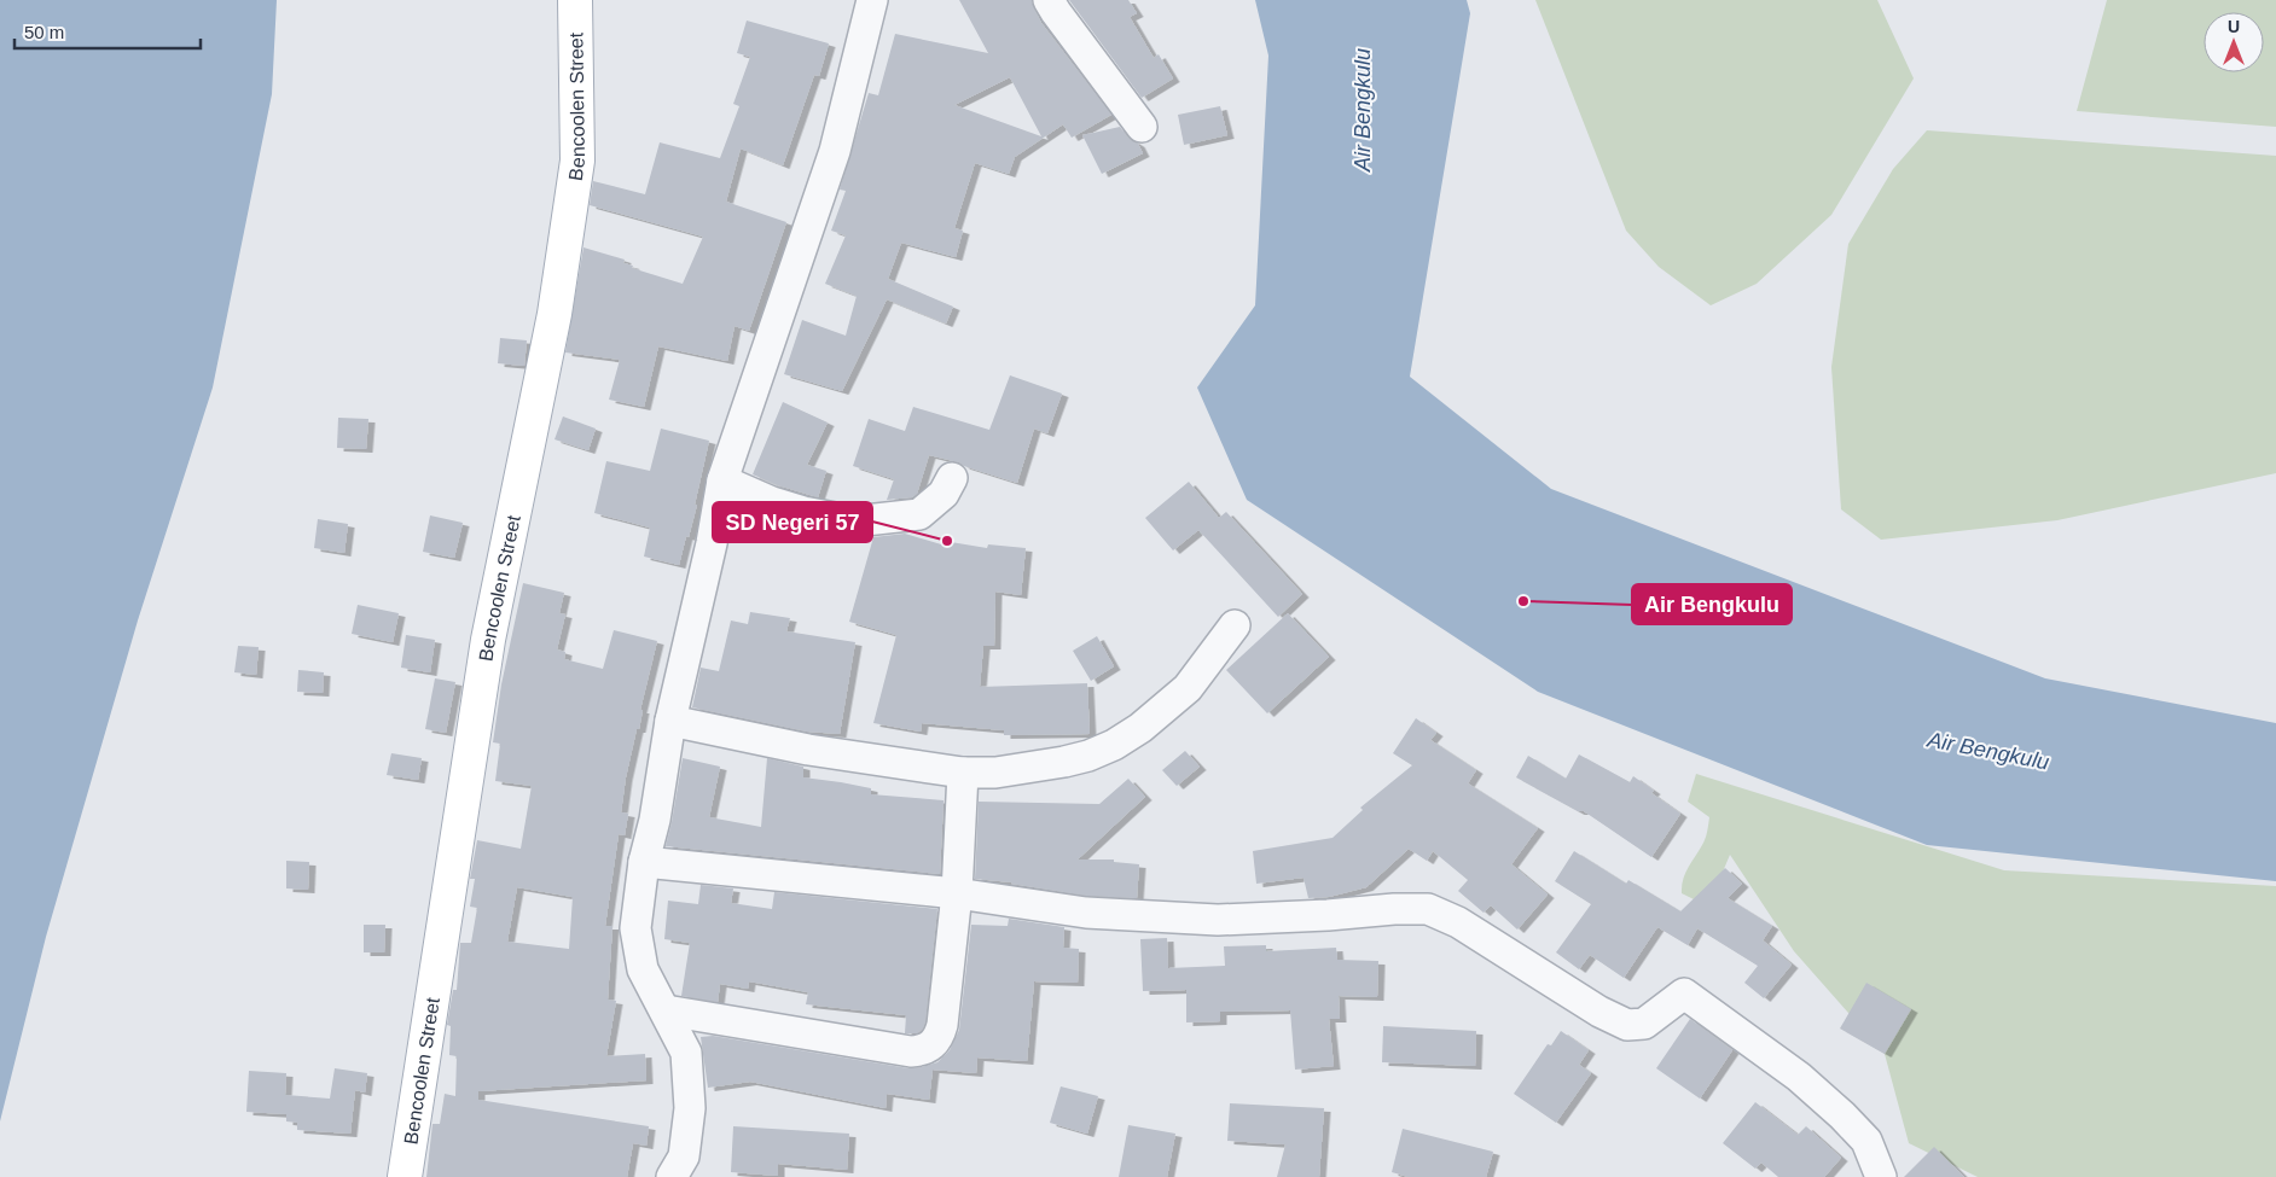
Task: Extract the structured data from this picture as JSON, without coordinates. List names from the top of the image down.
{
  "streets": {
    "main road": ["Bencoolen Street"]
  },
  "water": ["Air Bengkulu"],
  "places": ["SD Negeri 57", "Air Bengkulu"],
  "scale_bar": "50 m",
  "north": "top"
}
